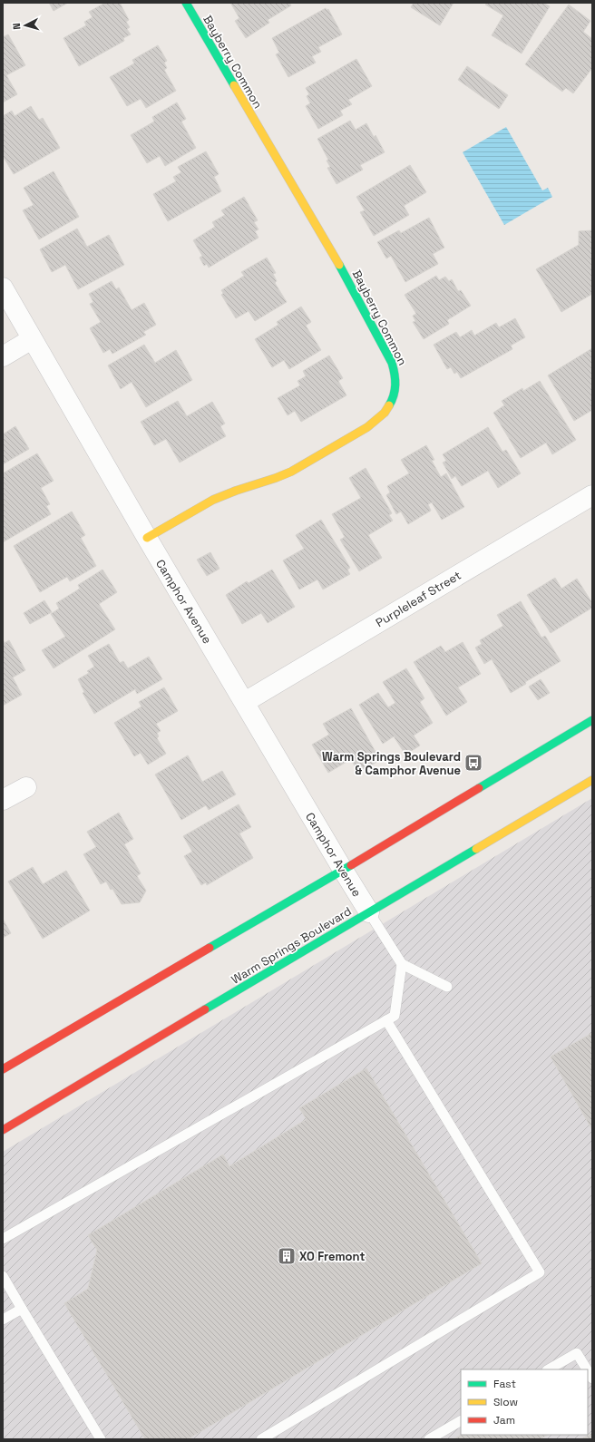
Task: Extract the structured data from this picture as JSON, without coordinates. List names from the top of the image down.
{
  "streets": {
    "main road": ["Bayberry Common", "Warm Springs Boulevard"],
    "street": ["Purpleleaf Street", "Camphor Avenue"]
  },
  "crossings": [
    ["Bayberry Common", "Camphor Avenue"],
    ["Purpleleaf Street", "Camphor Avenue"],
    ["Camphor Avenue", "Warm Springs Boulevard"]
  ],
  "places": {
    "bus stop": ["Warm Springs Boulevard & Camphor Avenue"],
    "building": ["XO Fremont"]
  },
  "legend": ["Fast", "Slow", "Jam"],
  "north": "left"
}
